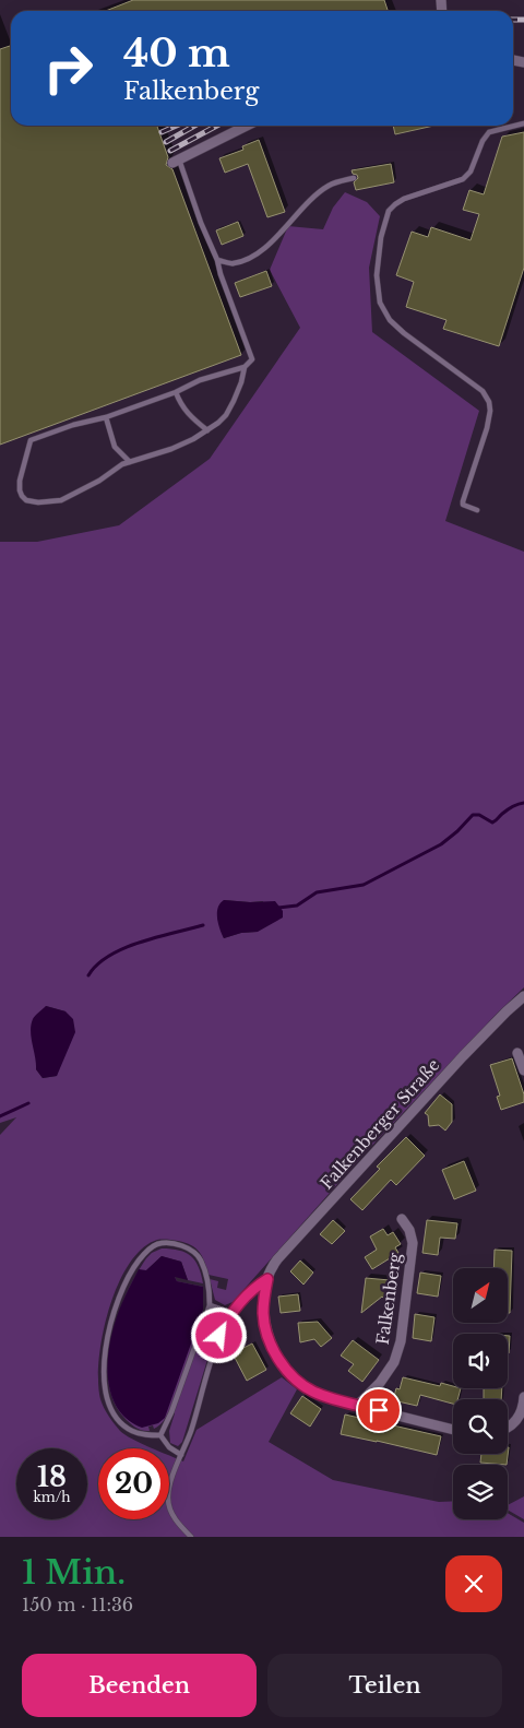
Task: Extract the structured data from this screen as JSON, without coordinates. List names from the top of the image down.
{
  "streets": {
    "street": ["Falkenberger Straße", "Falkenberg"]
  },
  "north": "top right",
  "page": {
    "turn": ["40 m", "Falkenberg"],
    "speed": "18 km/h",
    "limit": "20",
    "heading": ["1 Min.", "150 m · 11:36"],
    "buttons": ["Beenden", "Teilen"]
  }
}
